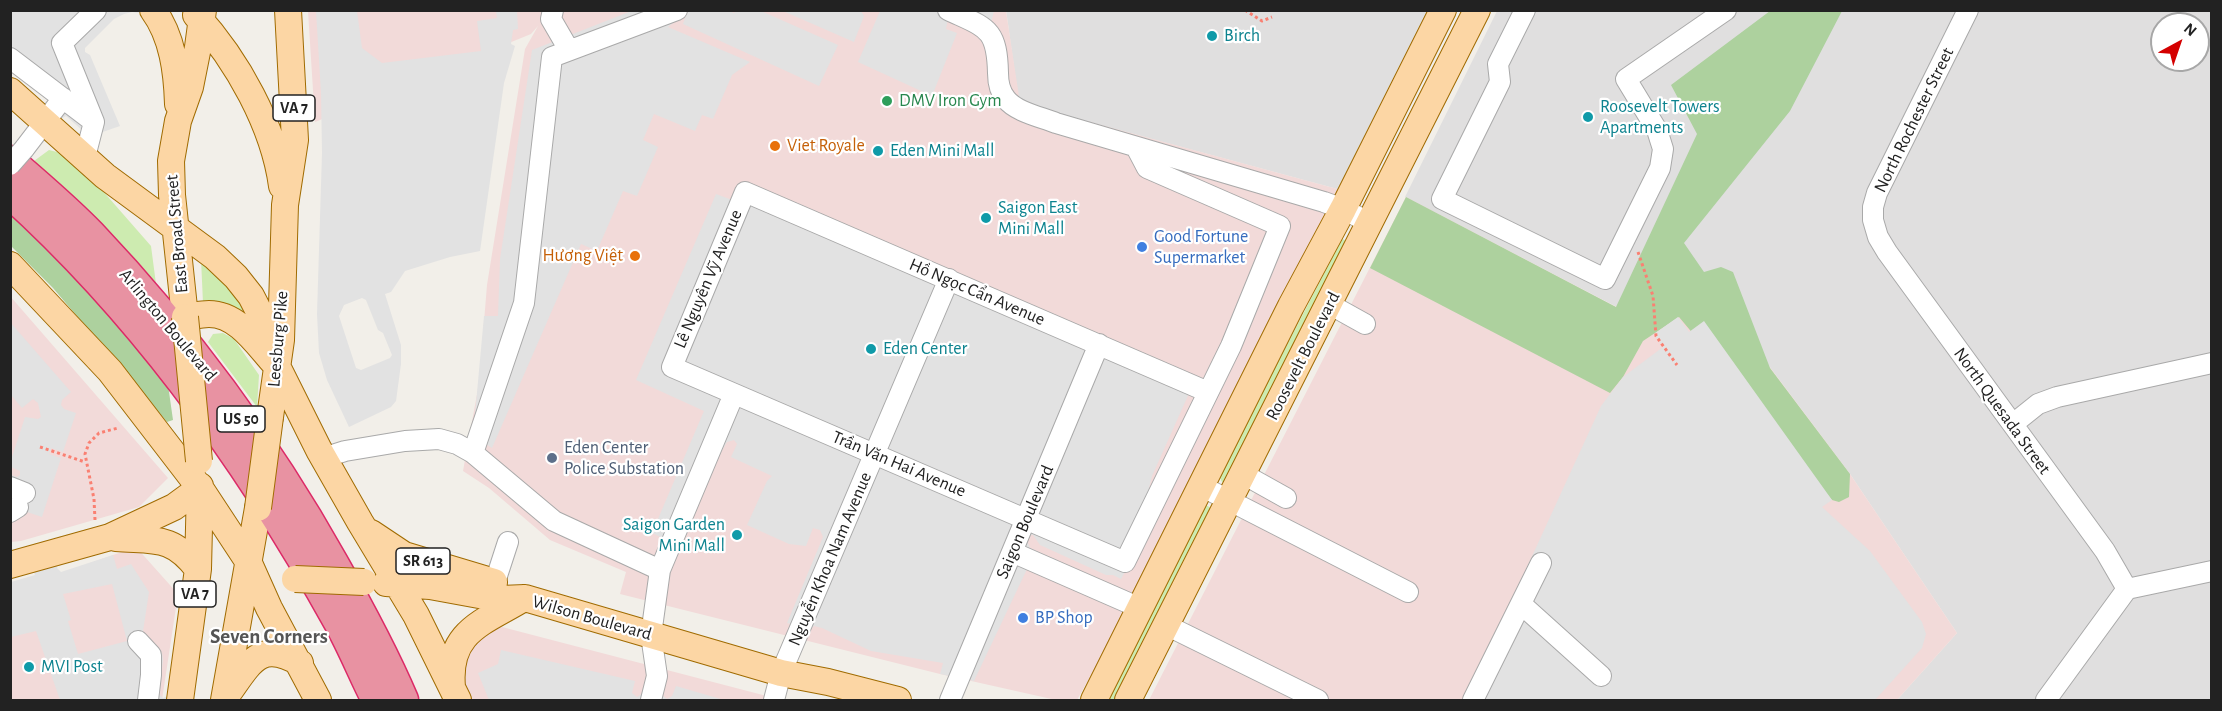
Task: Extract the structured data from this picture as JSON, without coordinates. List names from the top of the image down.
{
  "streets": {
    "highway": ["Arlington Boulevard", "US 50"],
    "main road": [
      "VA 7",
      "East Broad Street",
      "Leesburg Pike",
      "Roosevelt Boulevard",
      "SR 613",
      "Wilson Boulevard"
    ],
    "street": [
      "North Rochester Street",
      "Lê Nguyên Vỹ Avenue",
      "Hồ Ngọc Cẩn Avenue",
      "North Quesada Street",
      "Trần Văn Hai Avenue",
      "Saigon Boulevard",
      "Nguyễn Khoa Nam Avenue"
    ]
  },
  "crossings": [
    ["VA 7", "East Broad Street"],
    ["North Rochester Street", "North Quesada Street"],
    ["Lê Nguyên Vỹ Avenue", "Hồ Ngọc Cẩn Avenue"],
    ["Lê Nguyên Vỹ Avenue", "Trần Văn Hai Avenue"],
    ["Hồ Ngọc Cẩn Avenue", "Trần Văn Hai Avenue"],
    ["Hồ Ngọc Cẩn Avenue", "Saigon Boulevard"],
    ["Hồ Ngọc Cẩn Avenue", "Nguyễn Khoa Nam Avenue"],
    ["Leesburg Pike", "Wilson Boulevard"],
    ["Trần Văn Hai Avenue", "Saigon Boulevard"],
    ["Trần Văn Hai Avenue", "Nguyễn Khoa Nam Avenue"],
    ["Nguyễn Khoa Nam Avenue", "Wilson Boulevard"],
    ["SR 613", "Wilson Boulevard"]
  ],
  "districts": ["Seven Corners"],
  "places": [
    "Birch",
    "DMV Iron Gym",
    "Roosevelt Towers Apartments",
    "Viet Royale",
    "Eden Mini Mall",
    "Saigon East Mini Mall",
    "Good Fortune Supermarket",
    "Hương Việt",
    "Eden Center",
    "Eden Center Police Substation",
    "Saigon Garden Mini Mall",
    "BP Shop",
    "MVI Post"
  ],
  "north": "top right"
}
